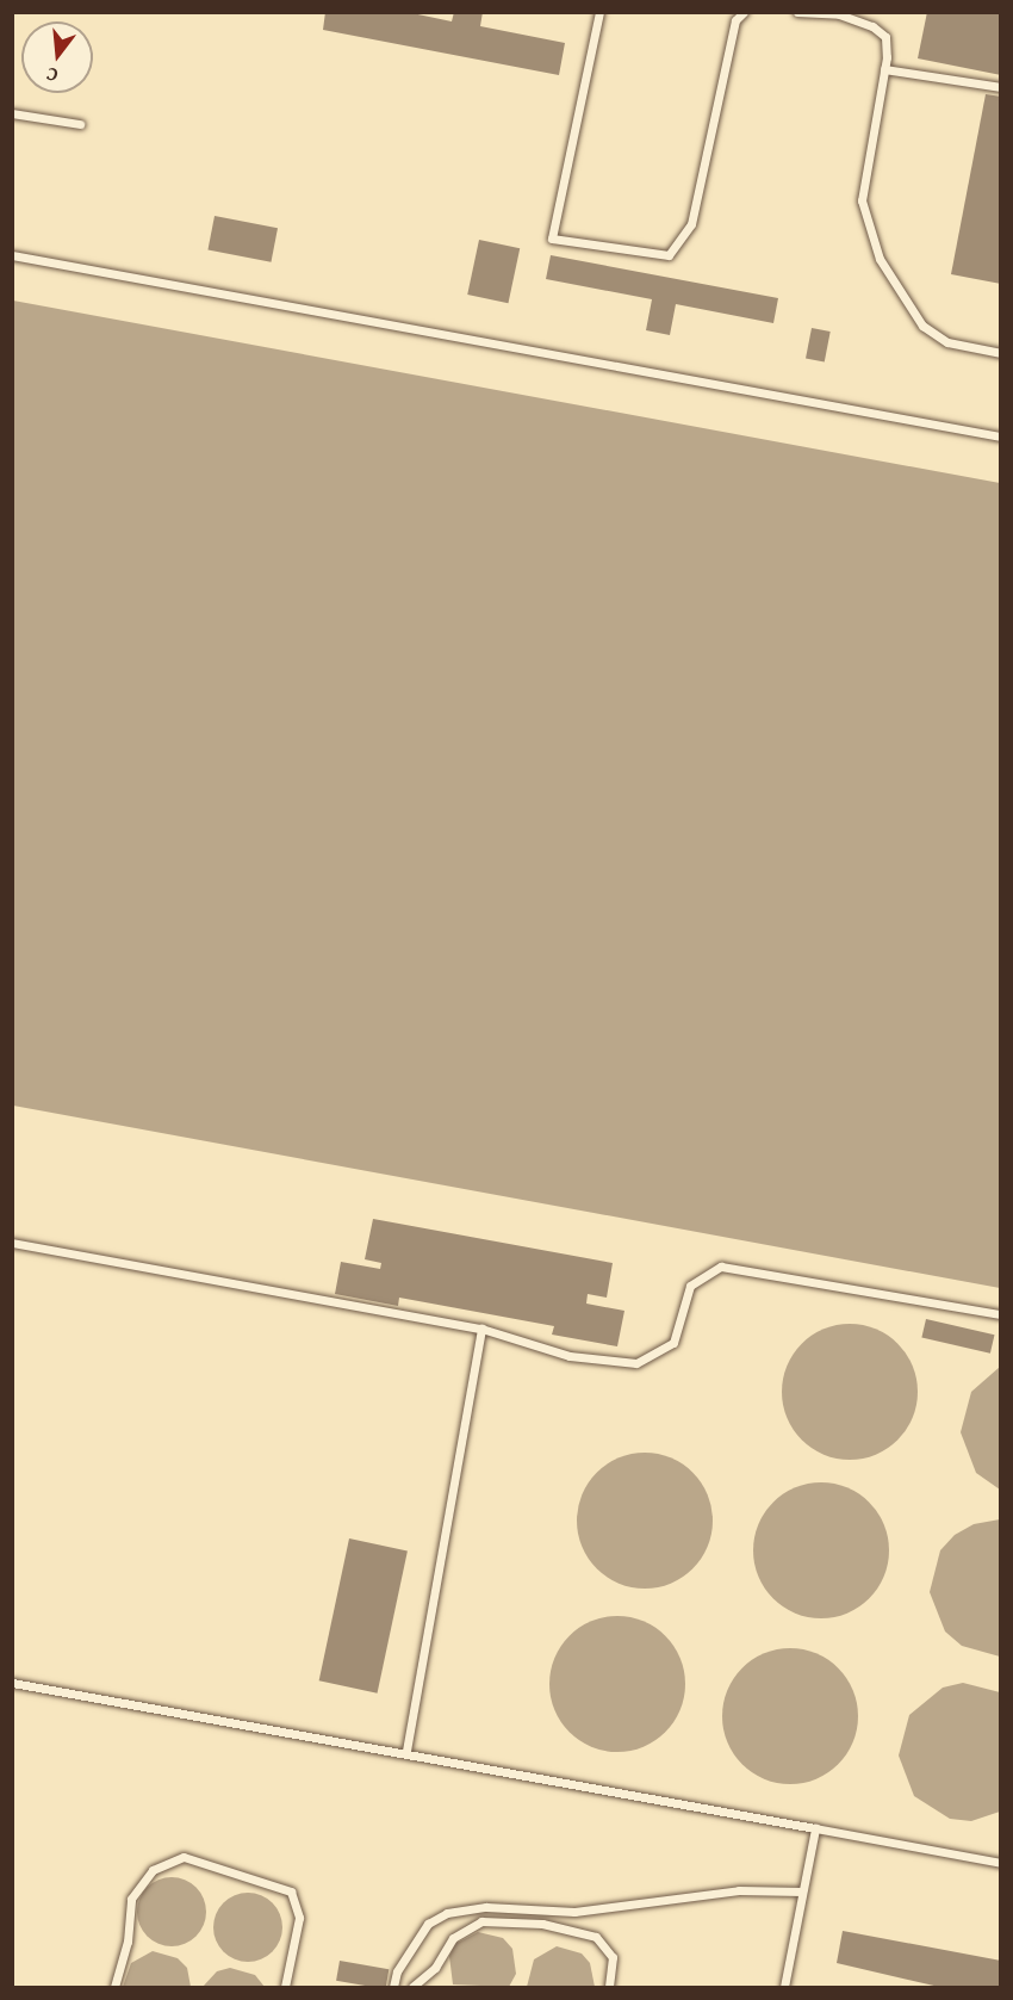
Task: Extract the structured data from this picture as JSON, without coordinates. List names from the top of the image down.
{
  "north": "bottom"
}
